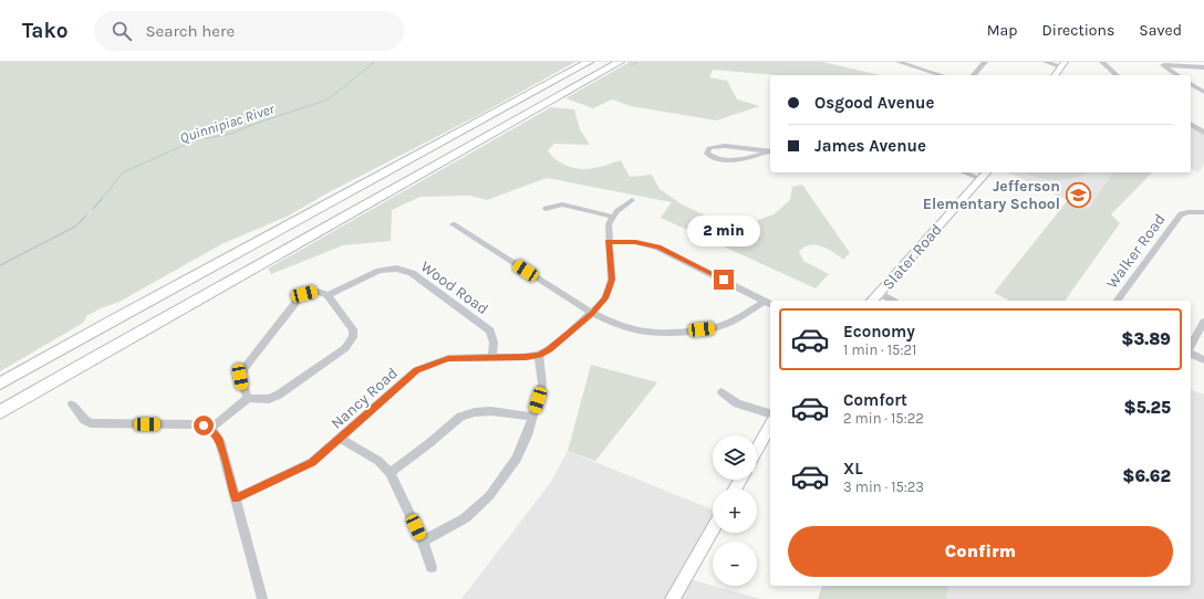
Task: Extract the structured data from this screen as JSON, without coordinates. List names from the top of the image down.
{
  "streets": {
    "main road": ["Slater Road"],
    "street": ["Walker Road", "Wood Road", "Nancy Road"]
  },
  "crossings": [
    ["Wood Road", "Nancy Road"]
  ],
  "water": ["Quinnipiac River"],
  "places": {
    "school or university": ["Jefferson Elementary School"]
  },
  "page": {
    "header": "Tako",
    "search": "Search here",
    "nav": ["Map", "Directions", "Saved"],
    "banner": ["Osgood Avenue", "James Avenue"],
    "bubble": "2 min",
    "list": [
      {
        "name": "Economy",
        "note": "1 min · 15:21",
        "value": "$3.89"
      },
      {
        "name": "Comfort",
        "note": "2 min · 15:22",
        "value": "$5.25"
      },
      {
        "name": "XL",
        "note": "3 min · 15:23",
        "value": "$6.62"
      }
    ],
    "map_buttons": ["+", "−"],
    "buttons": "Confirm"
  }
}
